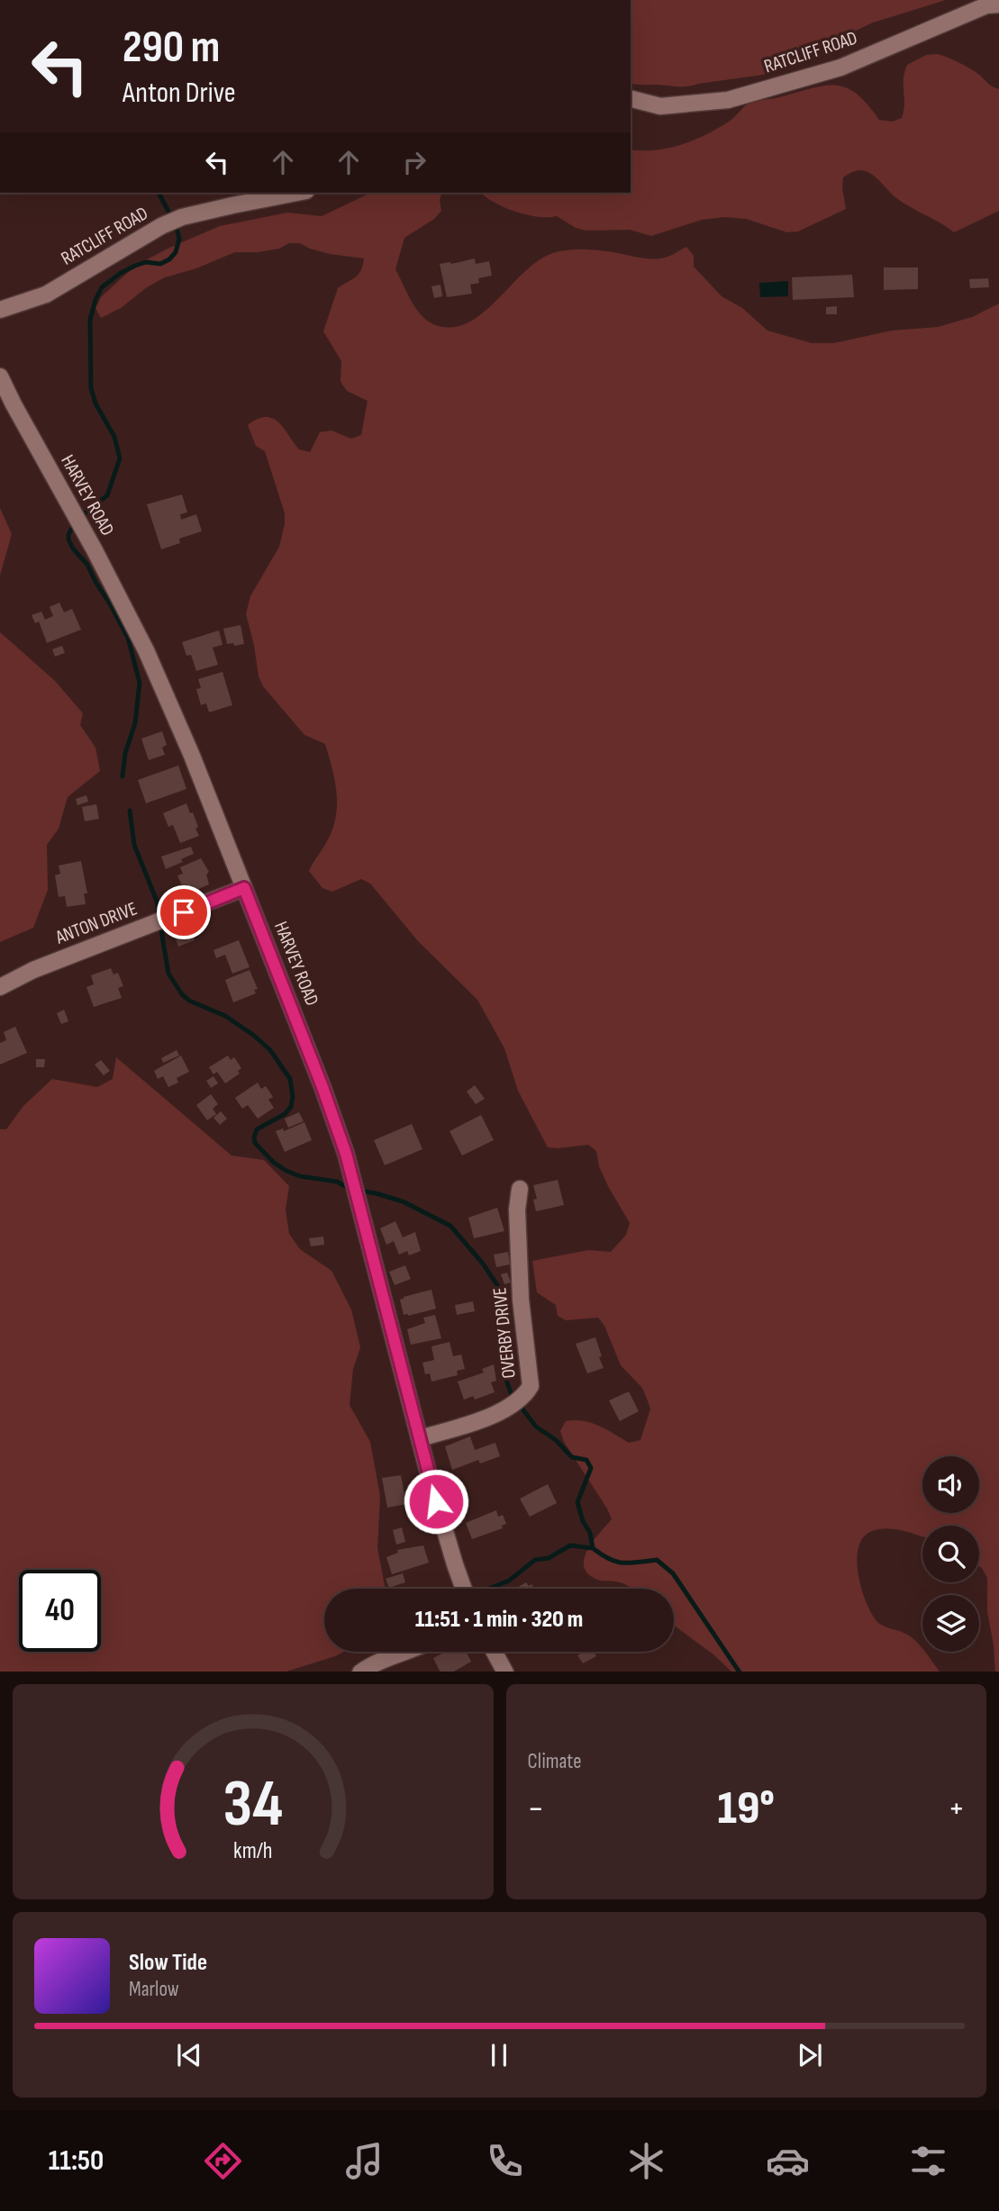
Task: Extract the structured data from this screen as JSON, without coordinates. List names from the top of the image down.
{
  "streets": {
    "street": [
      "RATCLIFF ROAD",
      "HARVEY ROAD",
      "ANTON DRIVE",
      "OVERBY DRIVE"
    ]
  },
  "crossings": [
    ["HARVEY ROAD", "ANTON DRIVE"],
    ["HARVEY ROAD", "OVERBY DRIVE"]
  ],
  "page": {
    "turn": ["290 m", "Anton Drive"],
    "limit": "40",
    "trip": "11:51 · 1 min · 320 m",
    "tile": "Climate",
    "heat": ["−", "19°", "+"],
    "song": ["Slow Tide", "Marlow"],
    "tabs": "11:50",
    "gauge": ["34", "km/h"]
  }
}
